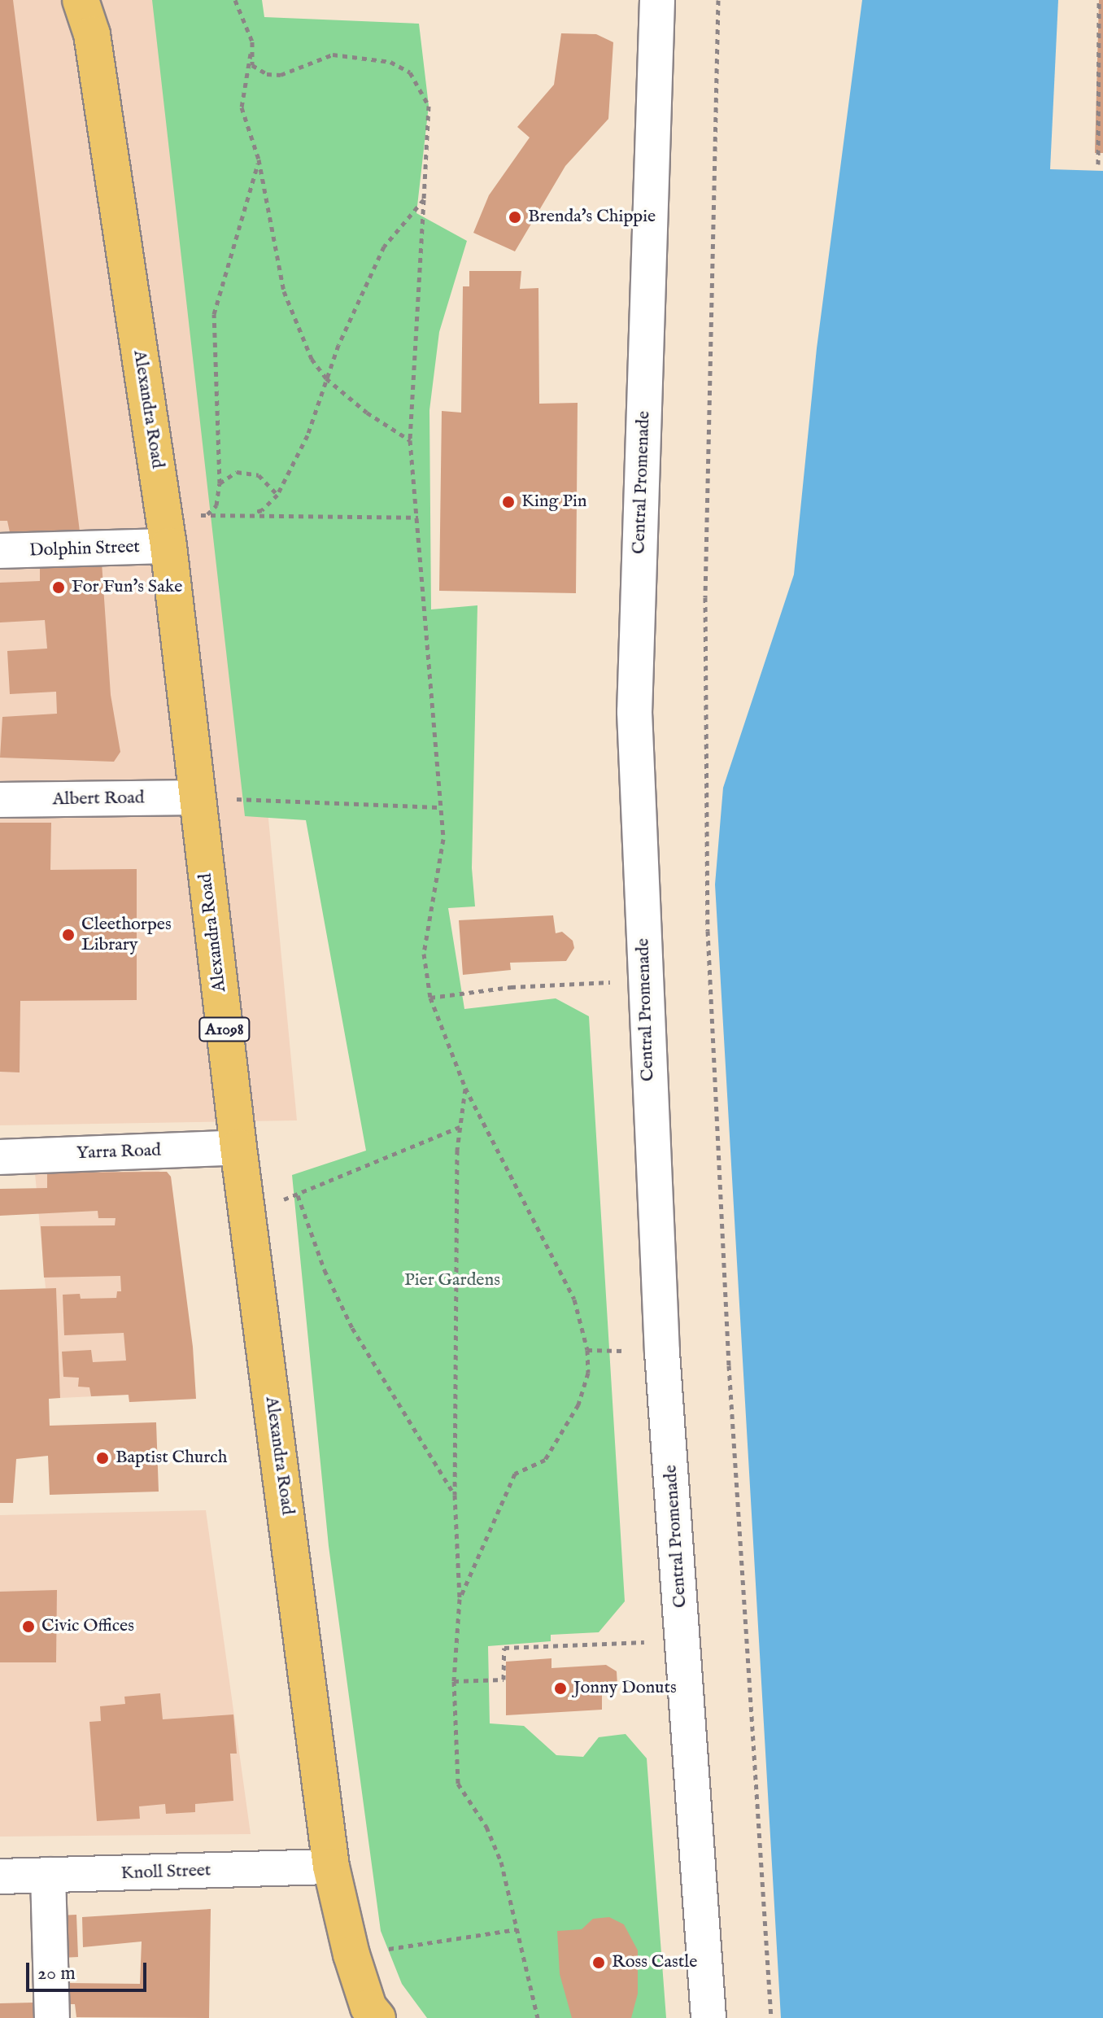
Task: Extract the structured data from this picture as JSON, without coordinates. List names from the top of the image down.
{
  "streets": {
    "main road": ["Alexandra Road", "A1098"],
    "street": [
      "Central Promenade",
      "Dolphin Street",
      "Albert Road",
      "Yarra Road",
      "Knoll Street"
    ]
  },
  "crossings": [
    ["Alexandra Road", "Dolphin Street"],
    ["Alexandra Road", "Albert Road"],
    ["Alexandra Road", "Yarra Road"],
    ["Alexandra Road", "Knoll Street"]
  ],
  "parks": ["Pier Gardens"],
  "places": [
    "Brenda's Chippie",
    "King Pin",
    "For Fun's Sake",
    "Cleethorpes Library",
    "Baptist Church",
    "Civic Offices",
    "Jonny Donuts",
    "Ross Castle"
  ],
  "scale_bar": "20 m"
}
